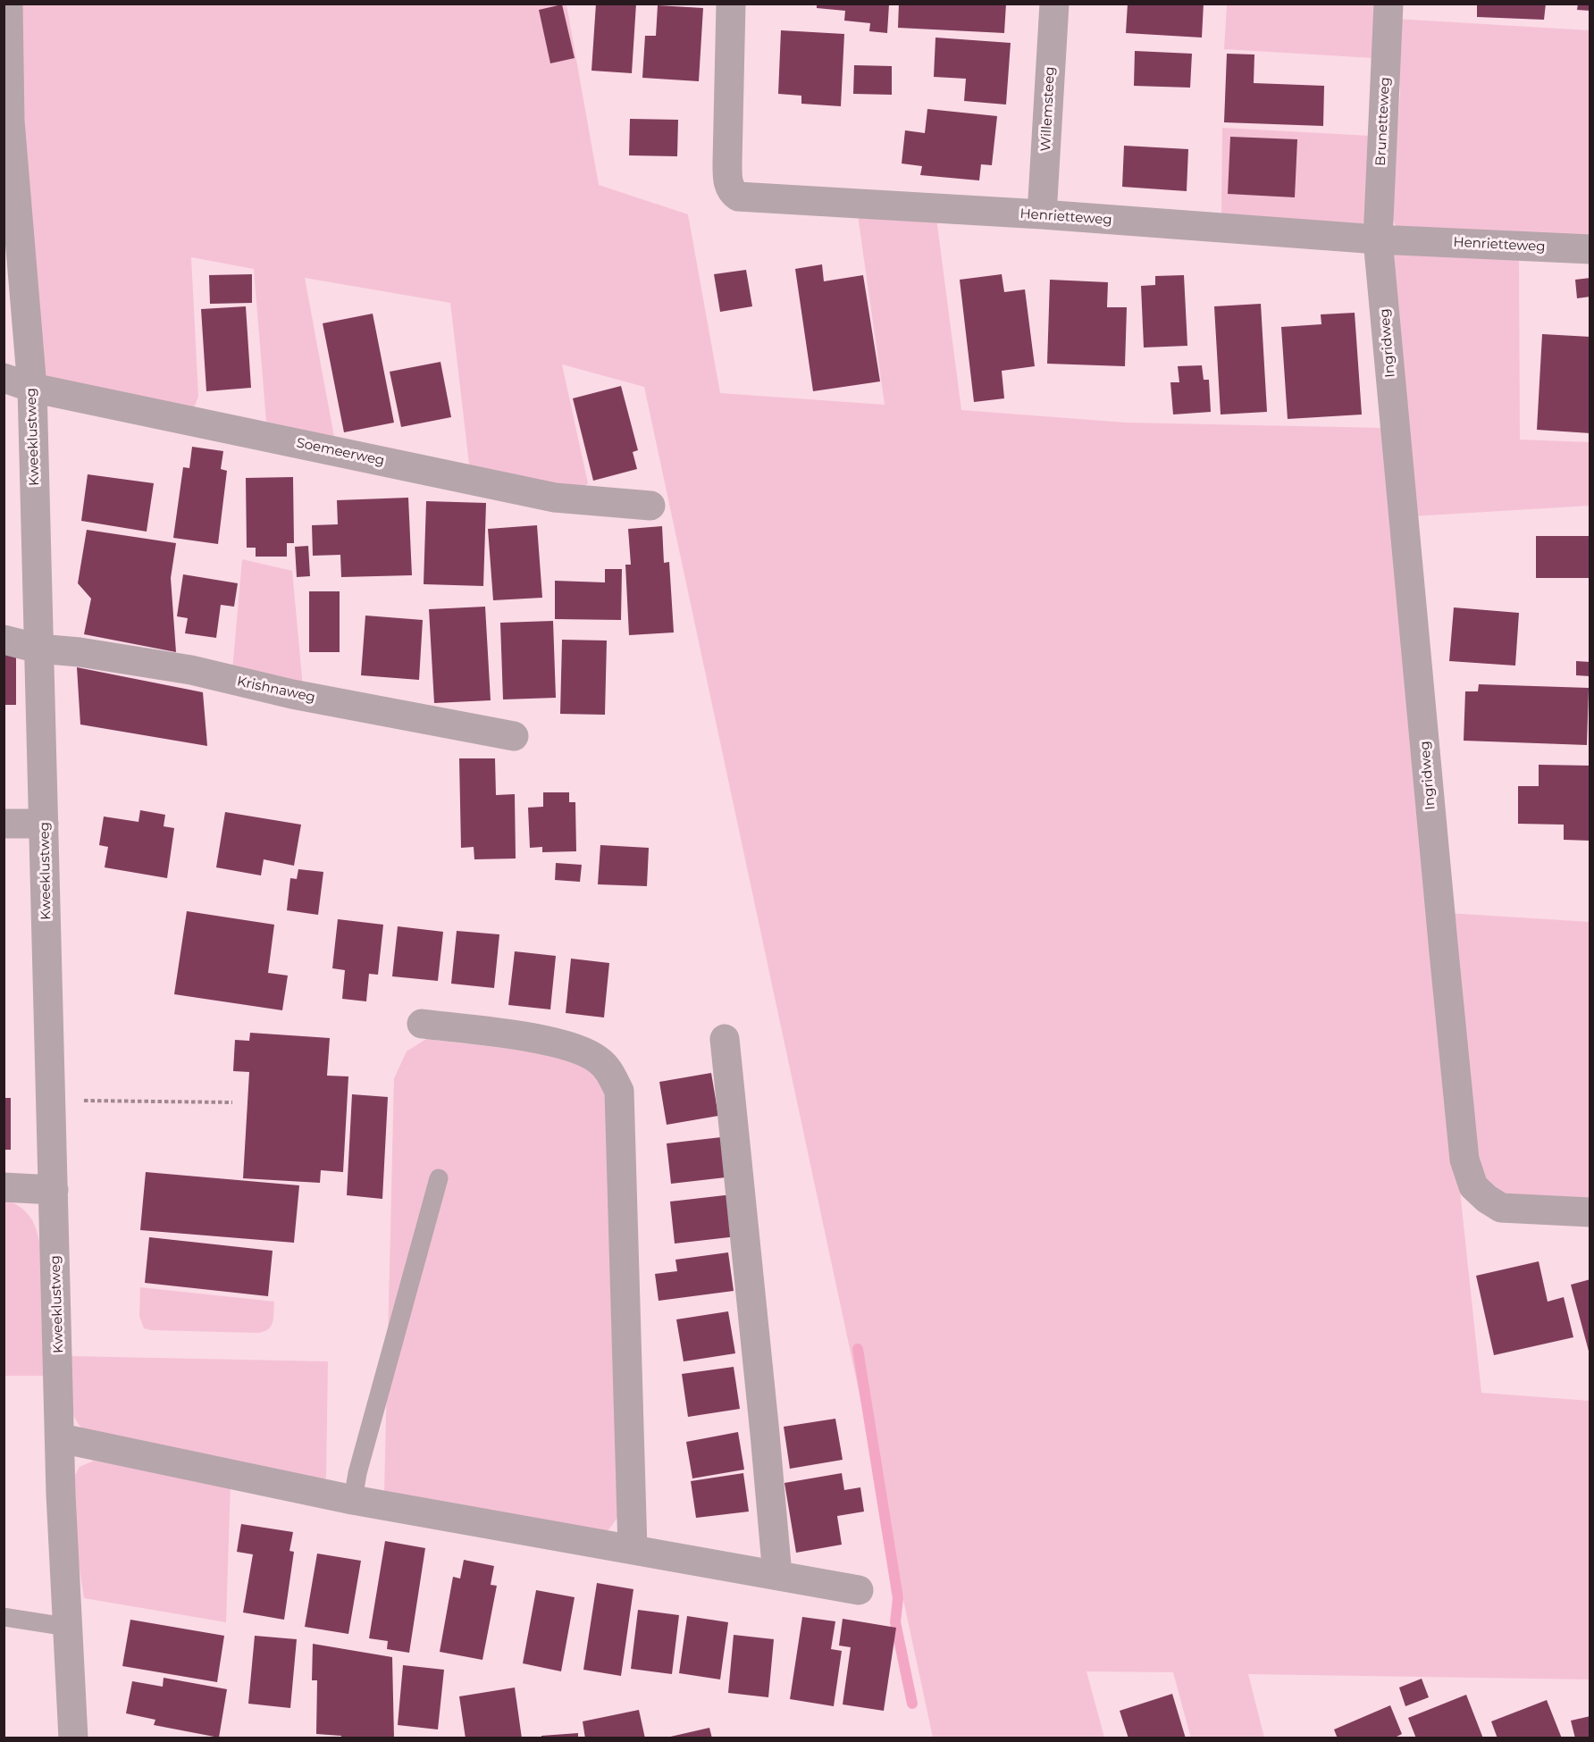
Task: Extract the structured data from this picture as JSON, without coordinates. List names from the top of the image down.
{
  "streets": {
    "street": [
      "Willemsteeg",
      "Brunetteweg",
      "Henrietteweg",
      "Ingridweg",
      "Kweeklustweg",
      "Soemeerweg",
      "Krishnaweg"
    ]
  },
  "crossings": [
    ["Willemsteeg", "Henrietteweg"],
    ["Brunetteweg", "Henrietteweg"],
    ["Brunetteweg", "Ingridweg"],
    ["Henrietteweg", "Ingridweg"],
    ["Kweeklustweg", "Soemeerweg"],
    ["Kweeklustweg", "Krishnaweg"]
  ]
}
